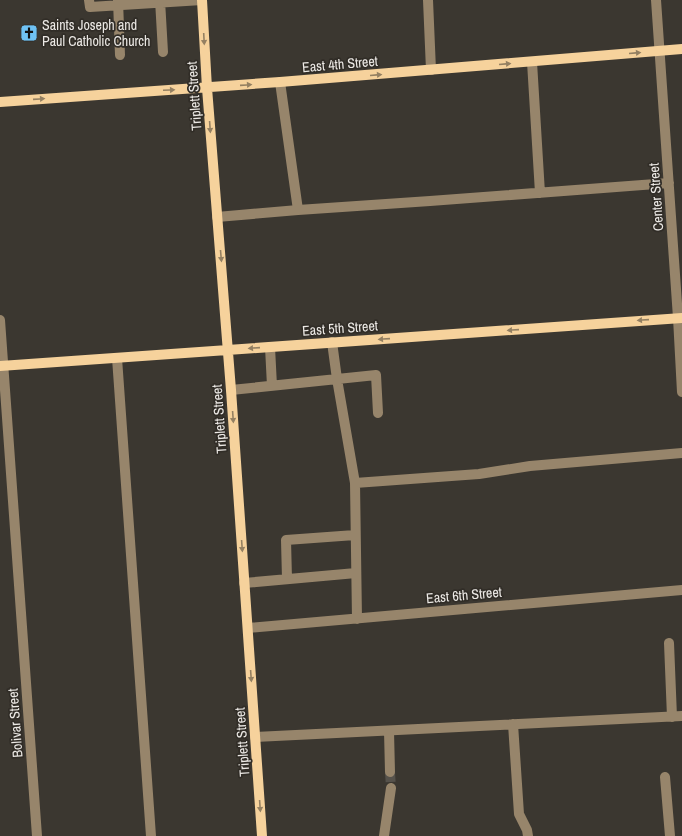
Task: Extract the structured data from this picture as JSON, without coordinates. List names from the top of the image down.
{
  "streets": {
    "main road": ["East 4th Street", "Triplett Street", "East 5th Street"],
    "street": ["Center Street", "East 6th Street", "Bolivar Street"]
  },
  "crossings": [
    ["East 4th Street", "Triplett Street"],
    ["East 4th Street", "Center Street"],
    ["Triplett Street", "East 5th Street"],
    ["Triplett Street", "East 6th Street"],
    ["Center Street", "East 5th Street"],
    ["East 5th Street", "Bolivar Street"]
  ],
  "one_way": ["East 4th Street", "Triplett Street", "East 5th Street"],
  "places": {
    "church": ["Saints Joseph and Paul Catholic Church"]
  }
}
